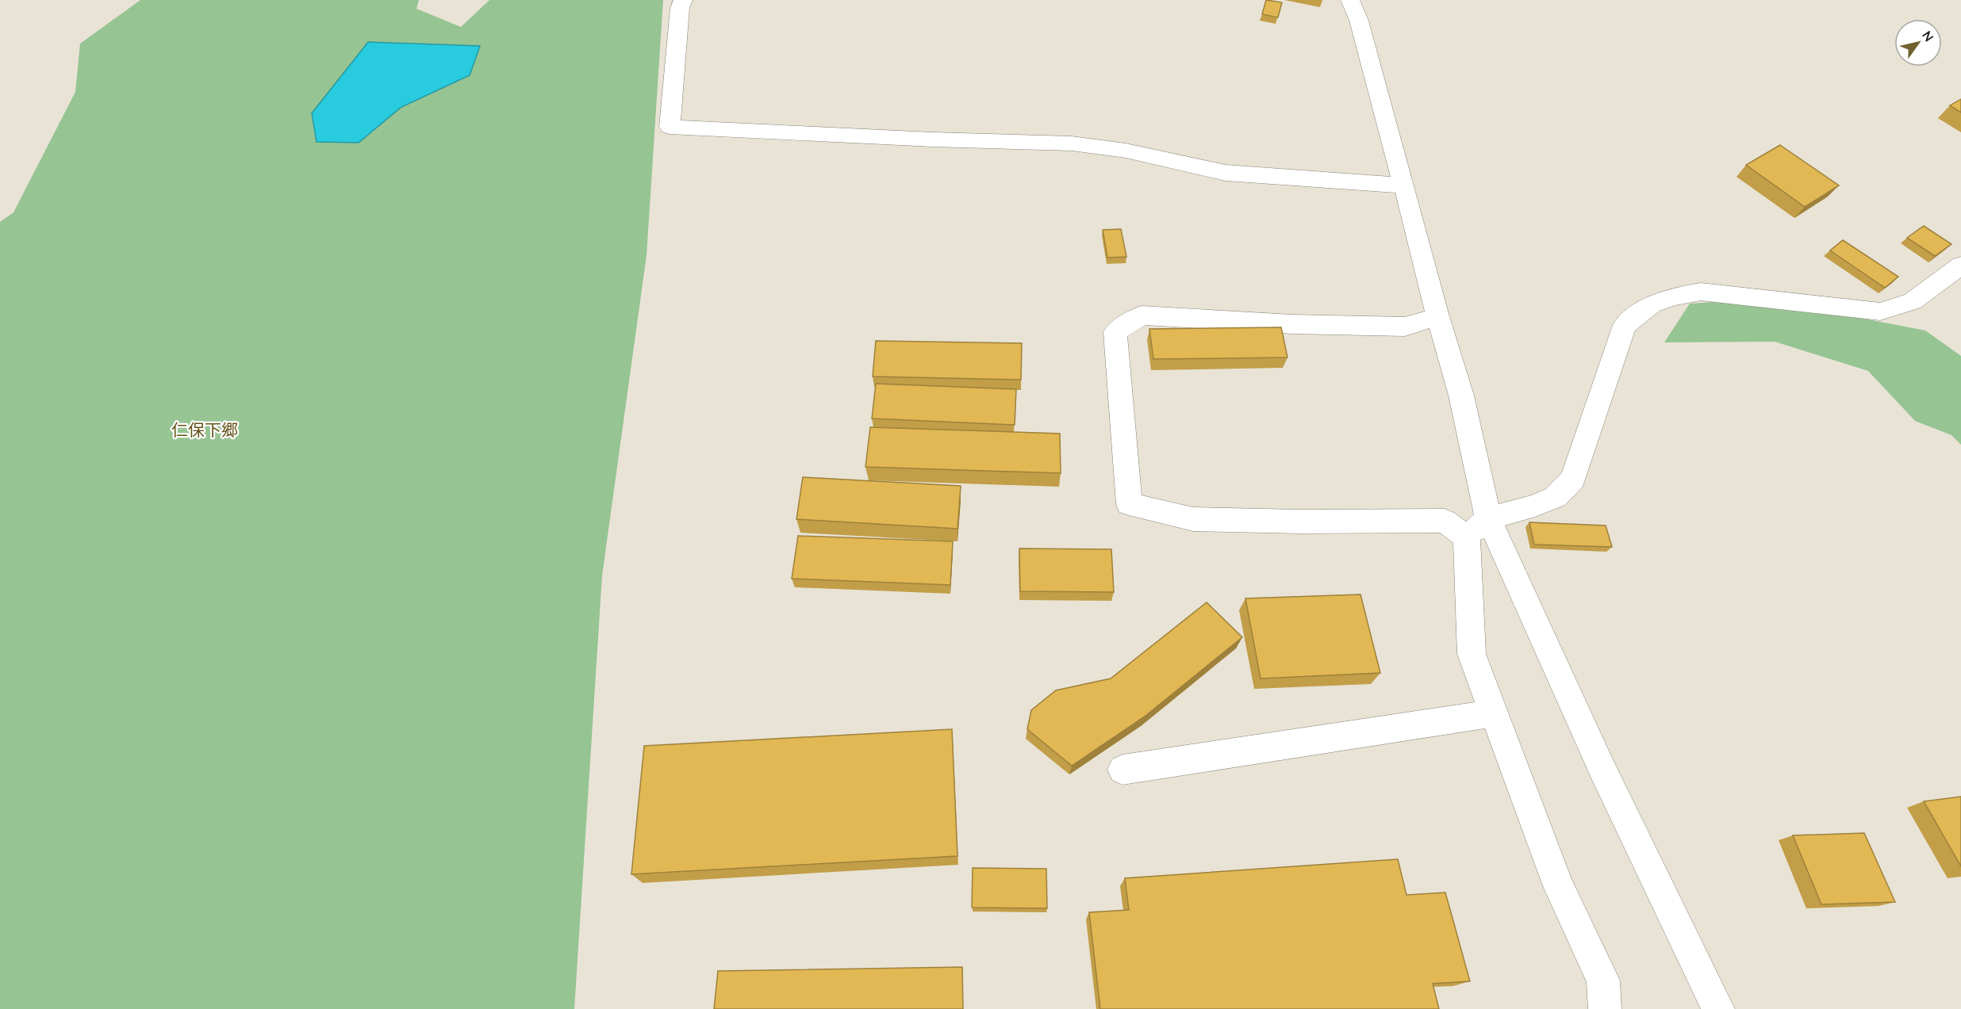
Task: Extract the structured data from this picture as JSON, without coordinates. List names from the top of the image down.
{
  "districts": ["仁保下郷"],
  "north": "top right"
}
